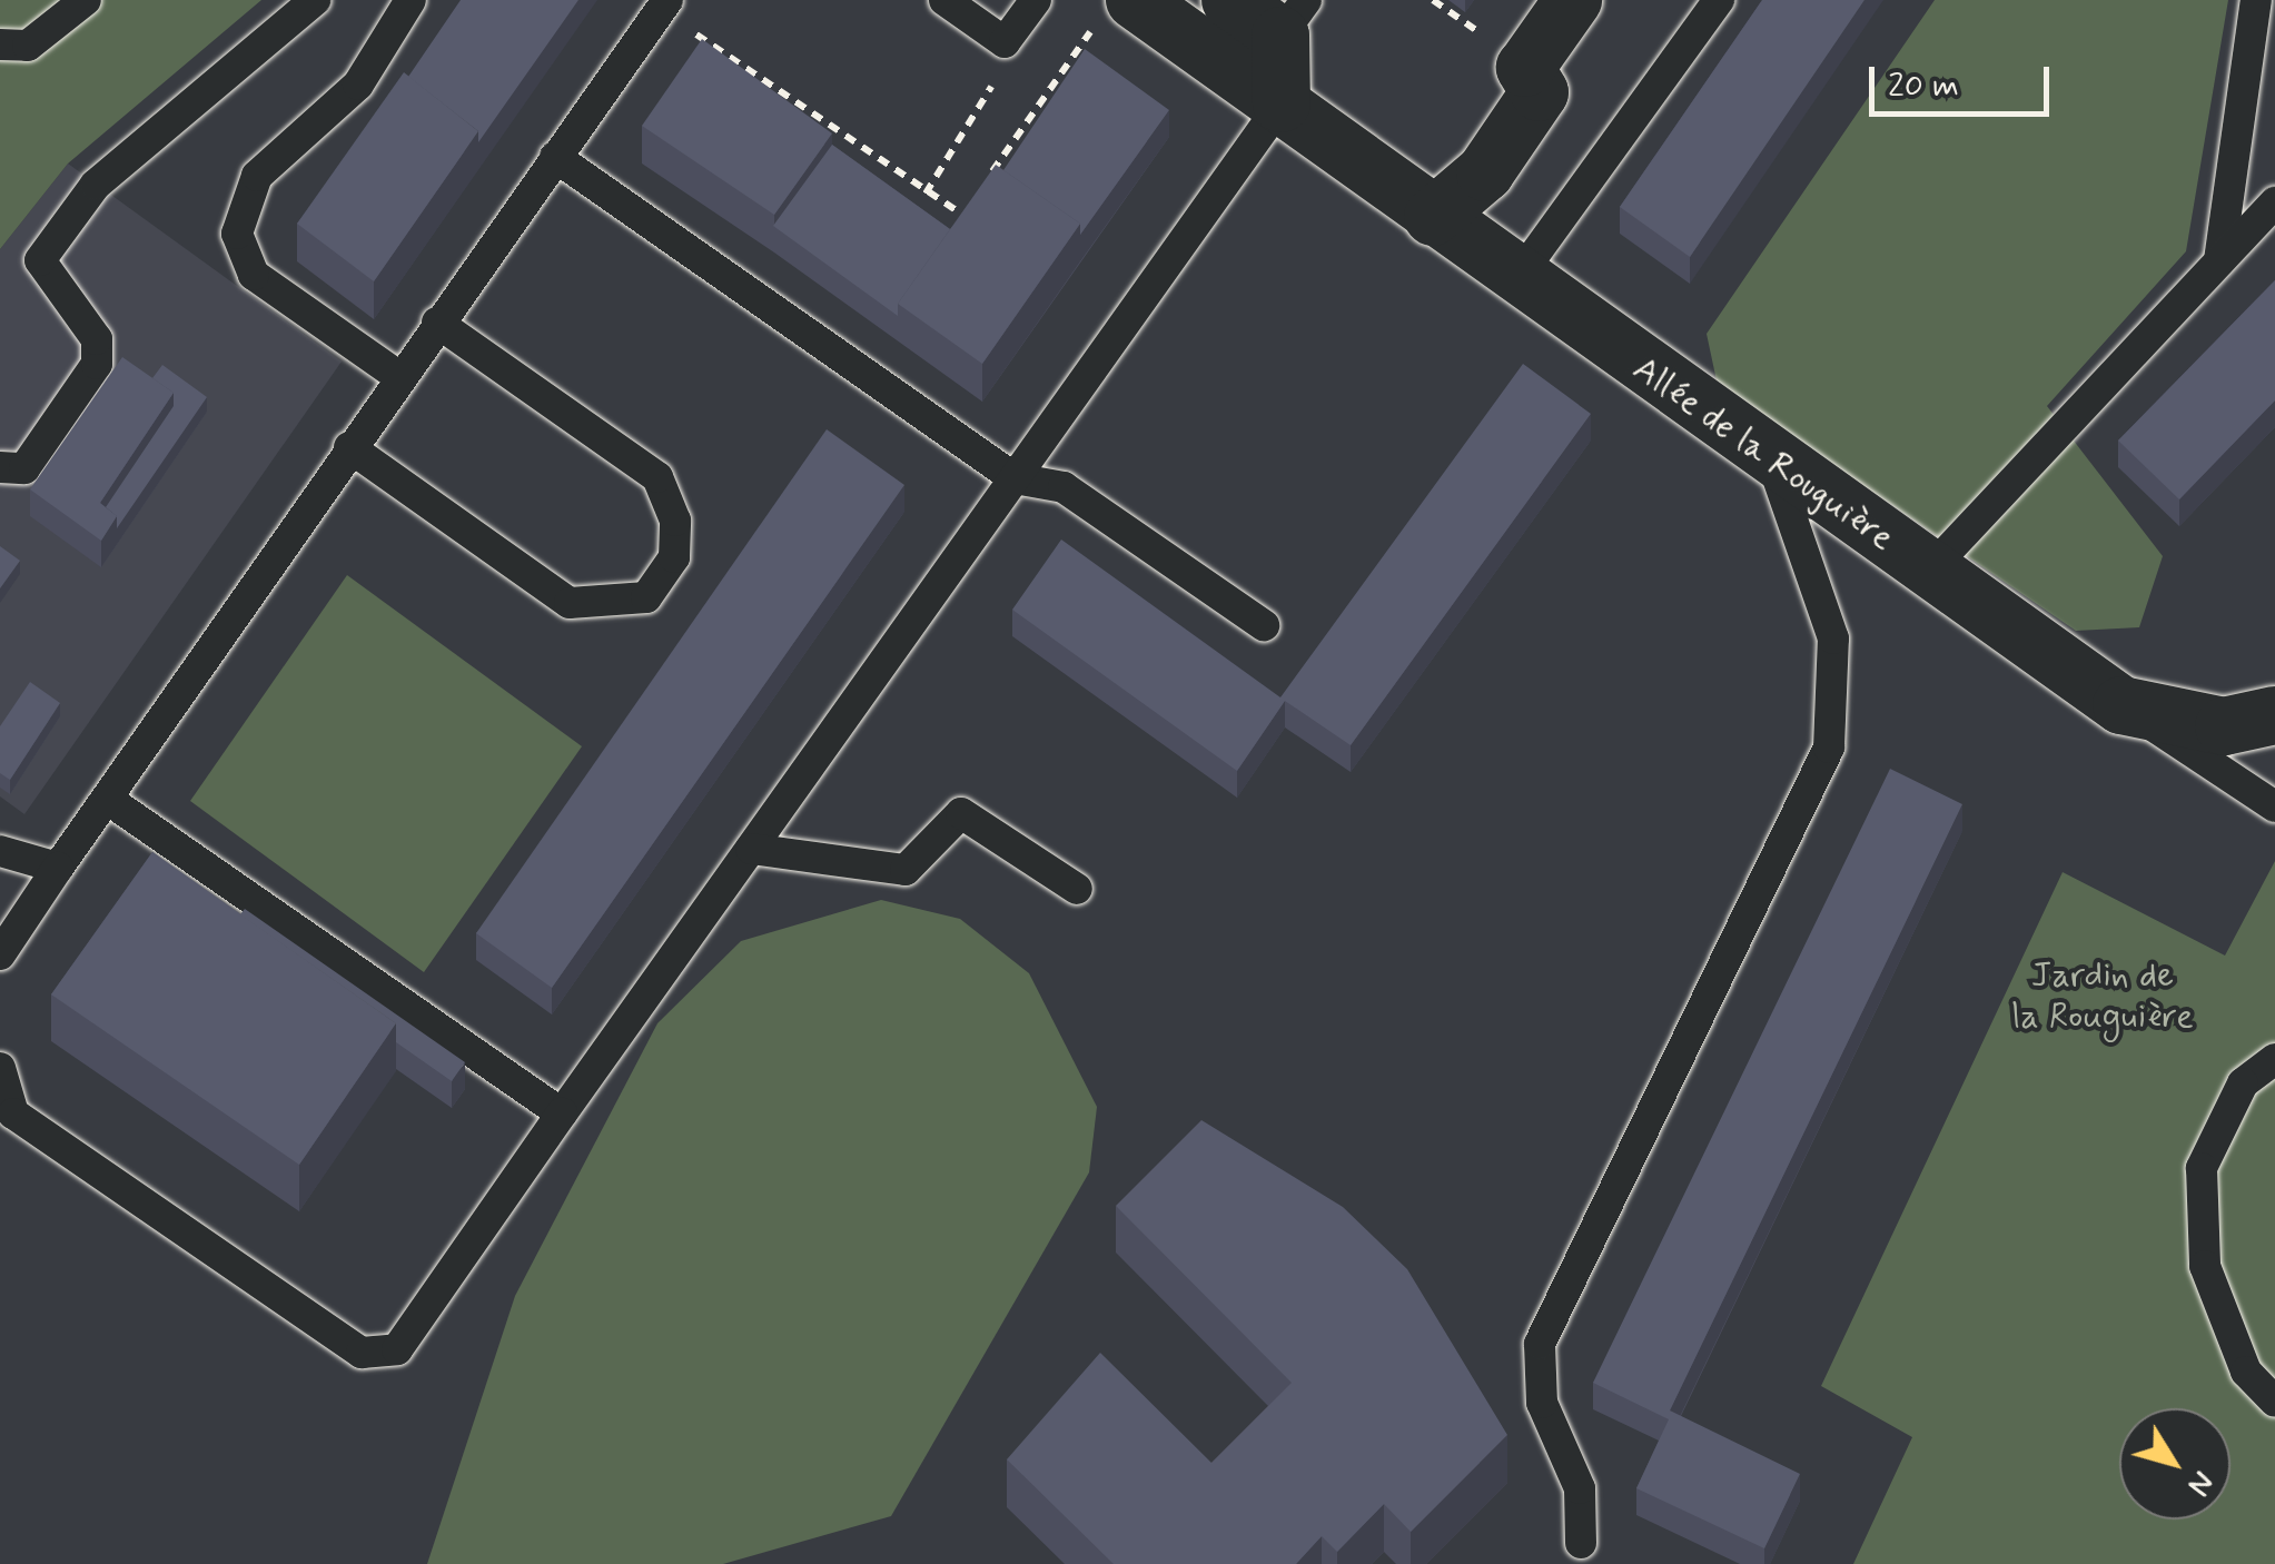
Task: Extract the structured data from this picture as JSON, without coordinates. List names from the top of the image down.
{
  "streets": {
    "street": ["Allée de la Rouguière"]
  },
  "parks": ["Jardin de la Rouguière"],
  "scale_bar": "20 m",
  "north": "bottom right"
}
